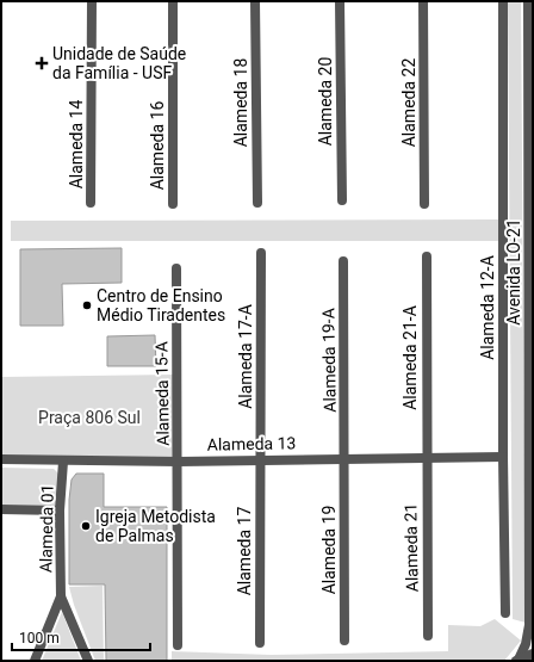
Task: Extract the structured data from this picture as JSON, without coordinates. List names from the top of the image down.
{
  "streets": {
    "street": [
      "Alameda 20",
      "Alameda 18",
      "Alameda 22",
      "Alameda 14",
      "Alameda 16",
      "Avenida LO-21",
      "Alameda 12-A",
      "Alameda 17-A",
      "Alameda 21-A",
      "Alameda 19-A",
      "Alameda 15-A",
      "Alameda 13",
      "Alameda 01",
      "Alameda 21",
      "Alameda 19",
      "Alameda 17"
    ]
  },
  "crossings": [
    ["Alameda 12-A", "Alameda 13"],
    ["Alameda 17-A", "Alameda 13"],
    ["Alameda 17-A", "Alameda 17"],
    ["Alameda 21-A", "Alameda 13"],
    ["Alameda 21-A", "Alameda 21"],
    ["Alameda 19-A", "Alameda 13"],
    ["Alameda 19-A", "Alameda 19"],
    ["Alameda 15-A", "Alameda 13"],
    ["Alameda 13", "Alameda 01"],
    ["Alameda 13", "Alameda 21"],
    ["Alameda 13", "Alameda 19"],
    ["Alameda 13", "Alameda 17"]
  ],
  "parks": ["Praça 806 Sul"],
  "places": {
    "health": ["Unidade de Saúde da Família - USF"],
    "other": ["Centro de Ensino Médio Tiradentes", "Igreja Metodista de Palmas"]
  },
  "scale_bar": "100 m"
}
